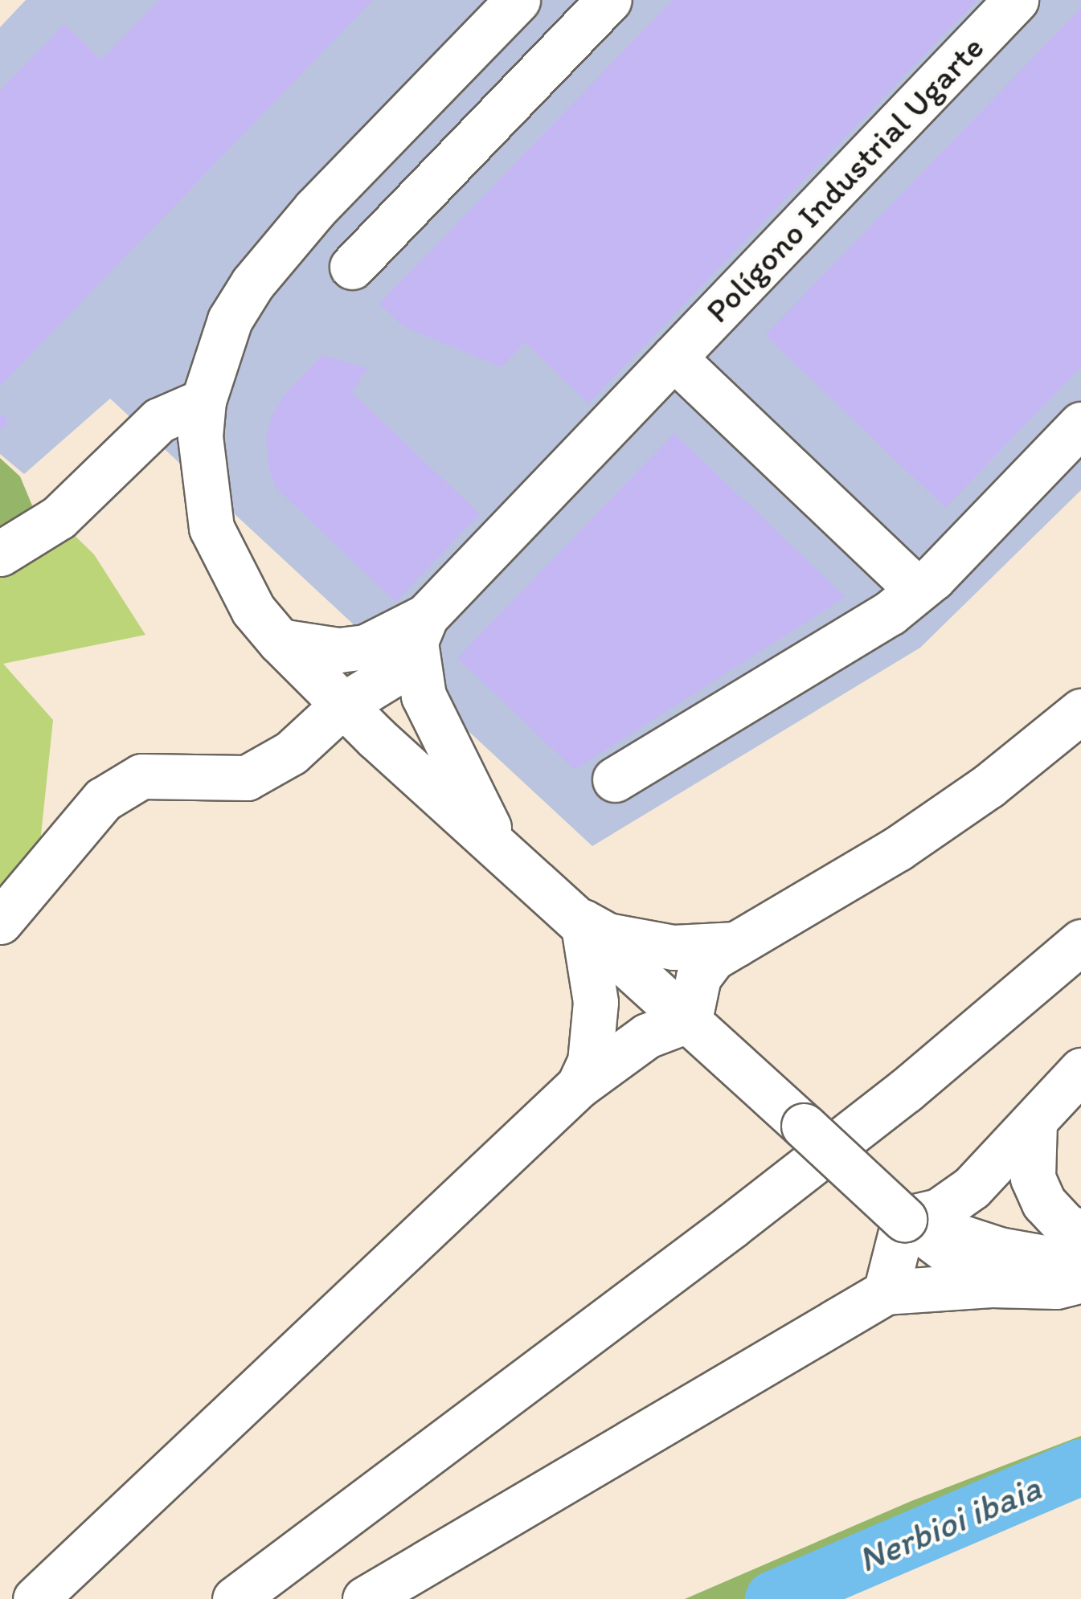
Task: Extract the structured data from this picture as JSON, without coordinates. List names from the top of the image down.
{
  "streets": {
    "main road": ["Polígono Industrial Ugarte"]
  },
  "water": ["Nerbioi ibaia"]
}
